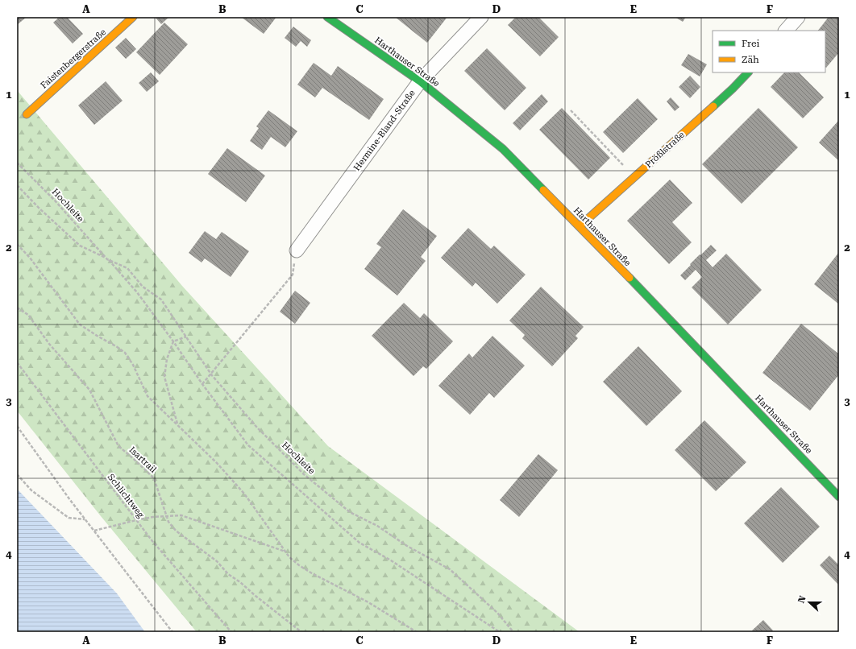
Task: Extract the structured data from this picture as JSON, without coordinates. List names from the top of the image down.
{
  "streets": {
    "street": [
      "Faistenbergerstraße",
      "Harthauser Straße",
      "Hermine-Bland-Straße",
      "Prößlstraße"
    ],
    "path": ["Hochleite", "Isartrail", "Schlichtweg"]
  },
  "crossings": [
    ["Harthauser Straße", "Hermine-Bland-Straße"],
    ["Harthauser Straße", "Prößlstraße"]
  ],
  "legend": ["Frei", "Zäh"],
  "north": "left",
  "grid": {
    "columns": [
      "A",
      "B",
      "C",
      "D",
      "E",
      "F"
    ],
    "rows": [
      "1",
      "2",
      "3",
      "4"
    ]
  }
}
